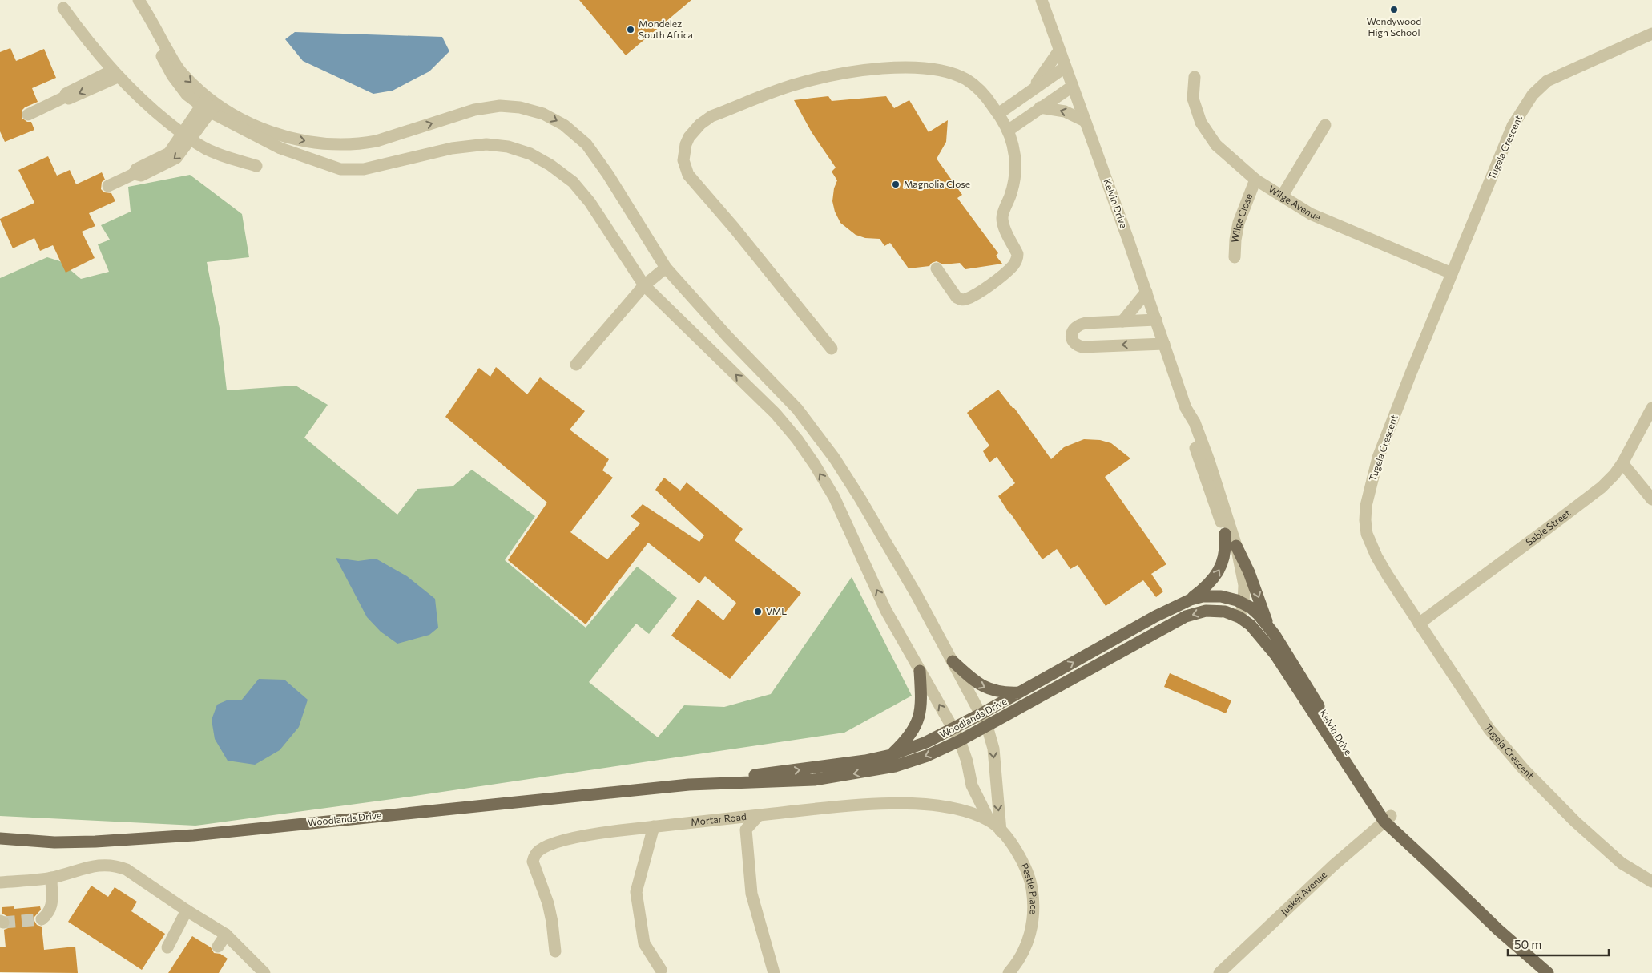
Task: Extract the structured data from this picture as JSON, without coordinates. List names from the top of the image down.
{
  "streets": {
    "main road": ["Kelvin Drive", "Woodlands Drive"],
    "street": [
      "Tugela Crescent",
      "Wilge Avenue",
      "Wilge Close",
      "Sabie Street",
      "Mortar Road",
      "Pestle Place",
      "Juskei Avenue"
    ]
  },
  "crossings": [
    ["Tugela Crescent", "Wilge Avenue"],
    ["Tugela Crescent", "Sabie Street"],
    ["Wilge Avenue", "Wilge Close"],
    ["Kelvin Drive", "Woodlands Drive"],
    ["Kelvin Drive", "Juskei Avenue"],
    ["Mortar Road", "Pestle Place"]
  ],
  "places": [
    "Wendywood High School",
    "Mondelez South Africa",
    "Magnolia Close",
    "VML"
  ],
  "scale_bar": "50 m"
}
